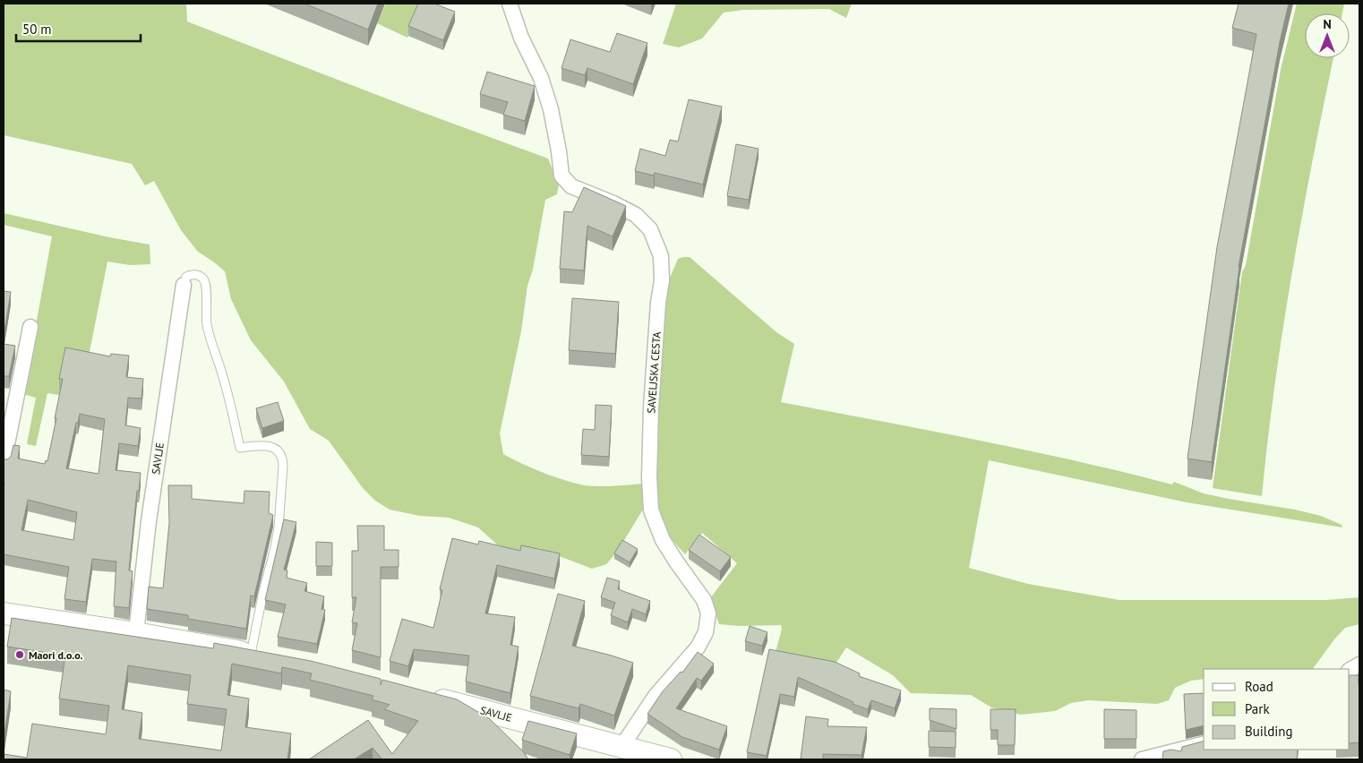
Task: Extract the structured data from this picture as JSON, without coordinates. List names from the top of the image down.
{
  "streets": {
    "street": ["SAVELJSKA CESTA", "SAVLJE"]
  },
  "crossings": [
    ["SAVELJSKA CESTA", "SAVLJE"]
  ],
  "places": ["Maori d.o.o."],
  "legend": ["Road", "Park", "Building"],
  "scale_bar": "50 m",
  "north": "top"
}
